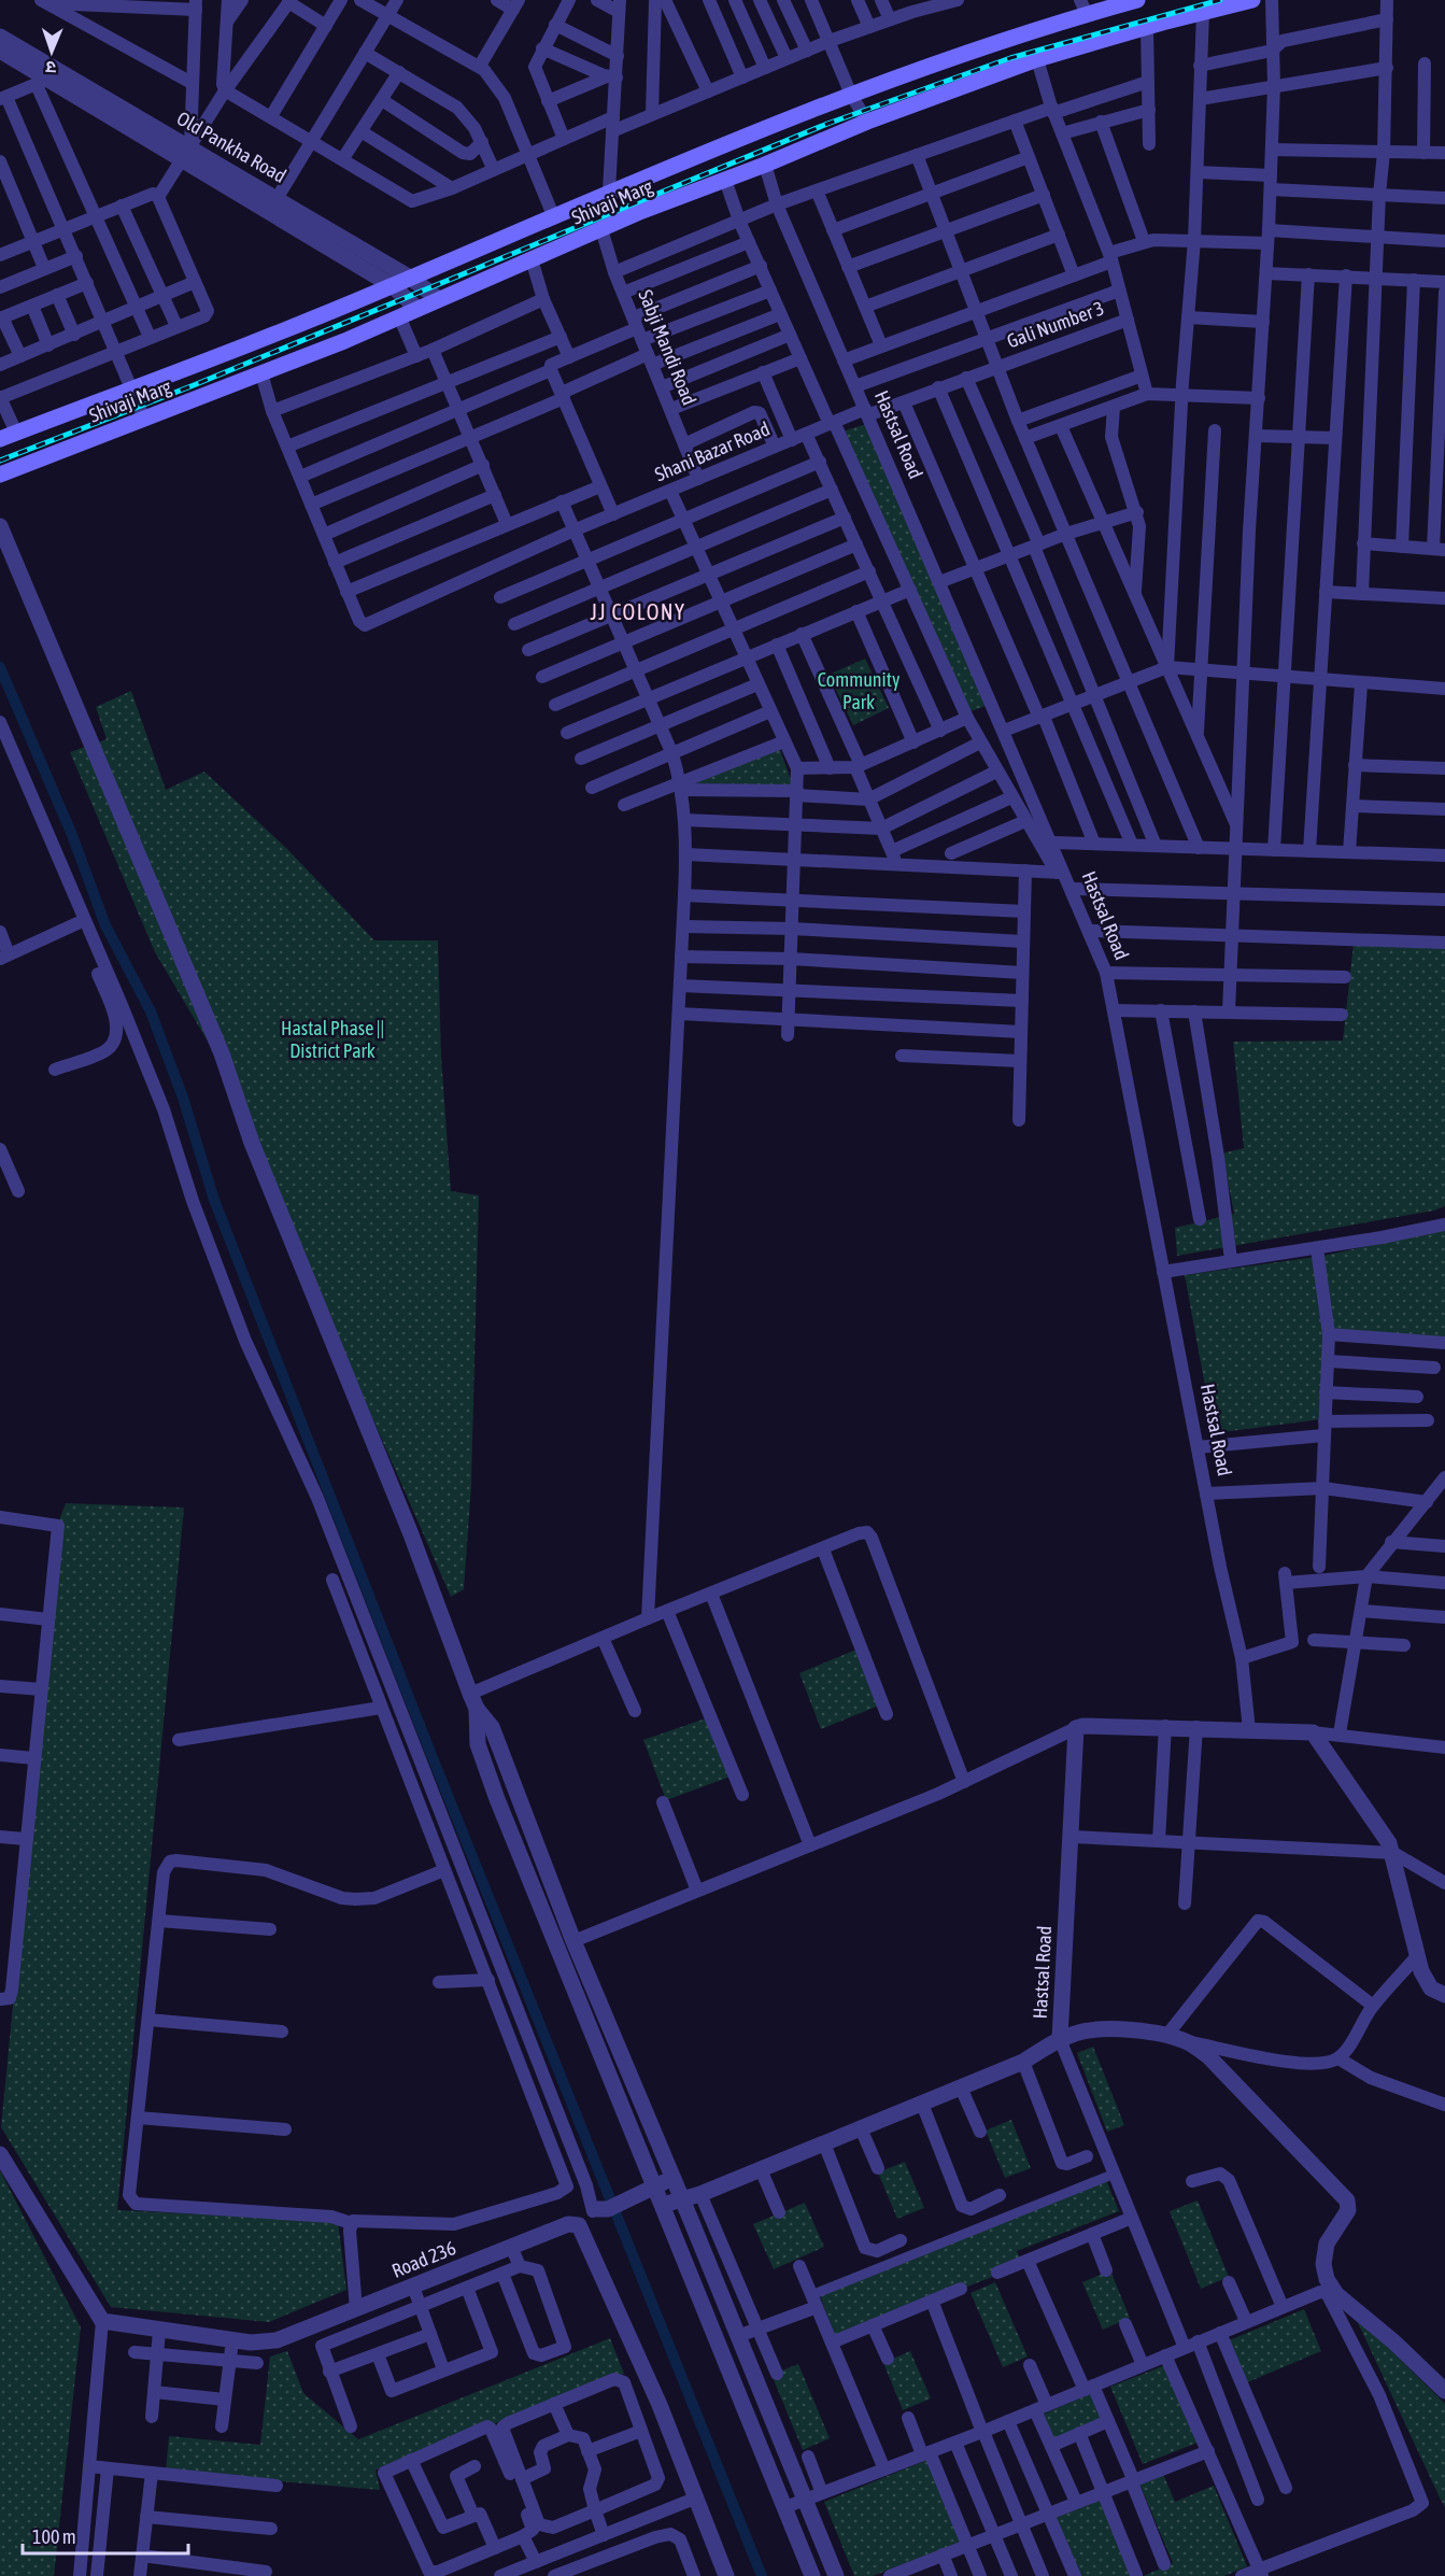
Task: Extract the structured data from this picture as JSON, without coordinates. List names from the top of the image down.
{
  "streets": {
    "main road": ["Shivaji Marg"],
    "street": [
      "Old Pankha Road",
      "Gali Number 3",
      "Sabji Mandi Road",
      "Hastsal Road",
      "Shani Bazar Road",
      "Road 236"
    ]
  },
  "crossings": [
    ["Old Pankha Road", "Shivaji Marg"],
    ["Shivaji Marg", "Sabji Mandi Road"],
    ["Shivaji Marg", "Hastsal Road"],
    ["Gali Number 3", "Shani Bazar Road"],
    ["Sabji Mandi Road", "Shani Bazar Road"],
    ["Hastsal Road", "Shani Bazar Road"]
  ],
  "districts": ["JJ COLONY"],
  "parks": ["Community Park", "Hastal Phase || District Park"],
  "scale_bar": "100 m",
  "north": "bottom"
}
